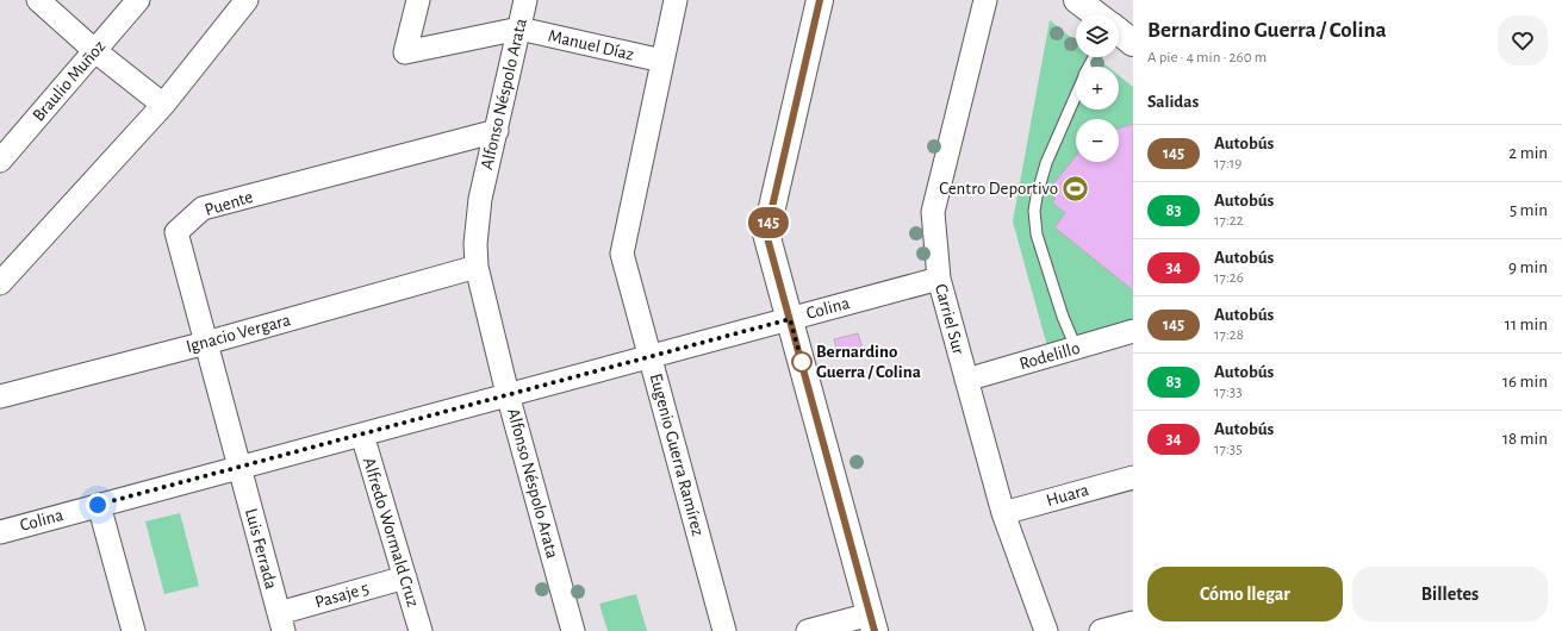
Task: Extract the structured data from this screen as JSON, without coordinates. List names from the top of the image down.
{
  "streets": {
    "street": [
      "Manuel Díaz",
      "Braulio Muñoz",
      "Alfonso Néspolo Arata",
      "Puente",
      "Colina",
      "Carriel Sur",
      "Ignacio Vergara",
      "Rodelillo",
      "Eugenio Guerra Ramírez",
      "Huara",
      "Alfredo Wormald Cruz",
      "Luis Ferrada",
      "Pasaje 5"
    ]
  },
  "crossings": [
    ["Manuel Díaz", "Alfonso Néspolo Arata"],
    ["Manuel Díaz", "Eugenio Guerra Ramírez"],
    ["Alfonso Néspolo Arata", "Puente"],
    ["Alfonso Néspolo Arata", "Colina"],
    ["Alfonso Néspolo Arata", "Ignacio Vergara"],
    ["Puente", "Colina"],
    ["Puente", "Ignacio Vergara"],
    ["Puente", "Luis Ferrada"],
    ["Colina", "Carriel Sur"],
    ["Colina", "Eugenio Guerra Ramírez"],
    ["Colina", "Alfredo Wormald Cruz"],
    ["Colina", "Luis Ferrada"],
    ["Carriel Sur", "Rodelillo"],
    ["Carriel Sur", "Huara"],
    ["Alfredo Wormald Cruz", "Pasaje 5"],
    ["Luis Ferrada", "Pasaje 5"]
  ],
  "places": {
    "sports": ["Centro Deportivo"],
    "other": ["Bernardino Guerra / Colina"]
  },
  "lines": ["bus line 145"],
  "page": {
    "on_map": "145",
    "heading": [
      ["Bernardino Guerra / Colina", "A pie · 4 min · 260 m"],
      "Salidas"
    ],
    "map_buttons": ["+", "−"],
    "list": [
      {
        "mark": "145",
        "name": "Autobús",
        "note": "17:19",
        "value": "2 min"
      },
      {
        "mark": "83",
        "name": "Autobús",
        "note": "17:22",
        "value": "5 min"
      },
      {
        "mark": "34",
        "name": "Autobús",
        "note": "17:26",
        "value": "9 min"
      },
      {
        "mark": "145",
        "name": "Autobús",
        "note": "17:28",
        "value": "11 min"
      },
      {
        "mark": "83",
        "name": "Autobús",
        "note": "17:33",
        "value": "16 min"
      },
      {
        "mark": "34",
        "name": "Autobús",
        "note": "17:35",
        "value": "18 min"
      }
    ],
    "buttons": ["Cómo llegar", "Billetes"]
  }
}
